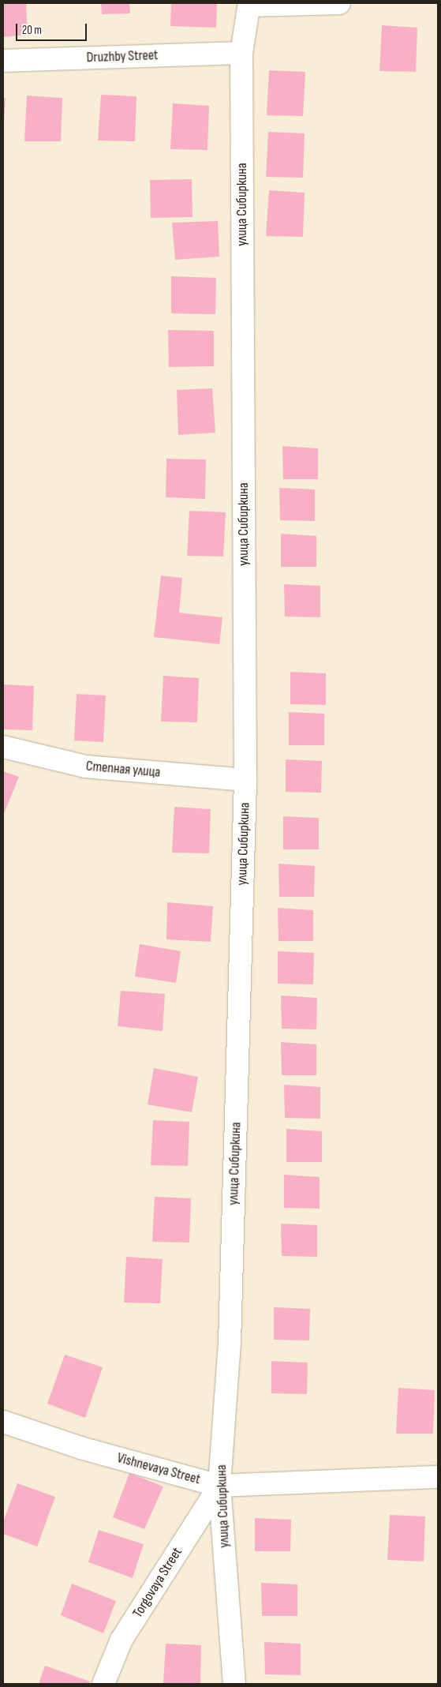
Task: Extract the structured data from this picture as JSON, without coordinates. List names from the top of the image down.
{
  "streets": {
    "street": [
      "Druzhby Street",
      "улица Сибиркина",
      "Степная улица",
      "Vishnevaya Street",
      "Torgovaya Street"
    ]
  },
  "crossings": [
    ["Druzhby Street", "улица Сибиркина"],
    ["улица Сибиркина", "Степная улица"],
    ["улица Сибиркина", "Vishnevaya Street"],
    ["улица Сибиркина", "Torgovaya Street"],
    ["Vishnevaya Street", "Torgovaya Street"]
  ],
  "scale_bar": "20 m"
}
